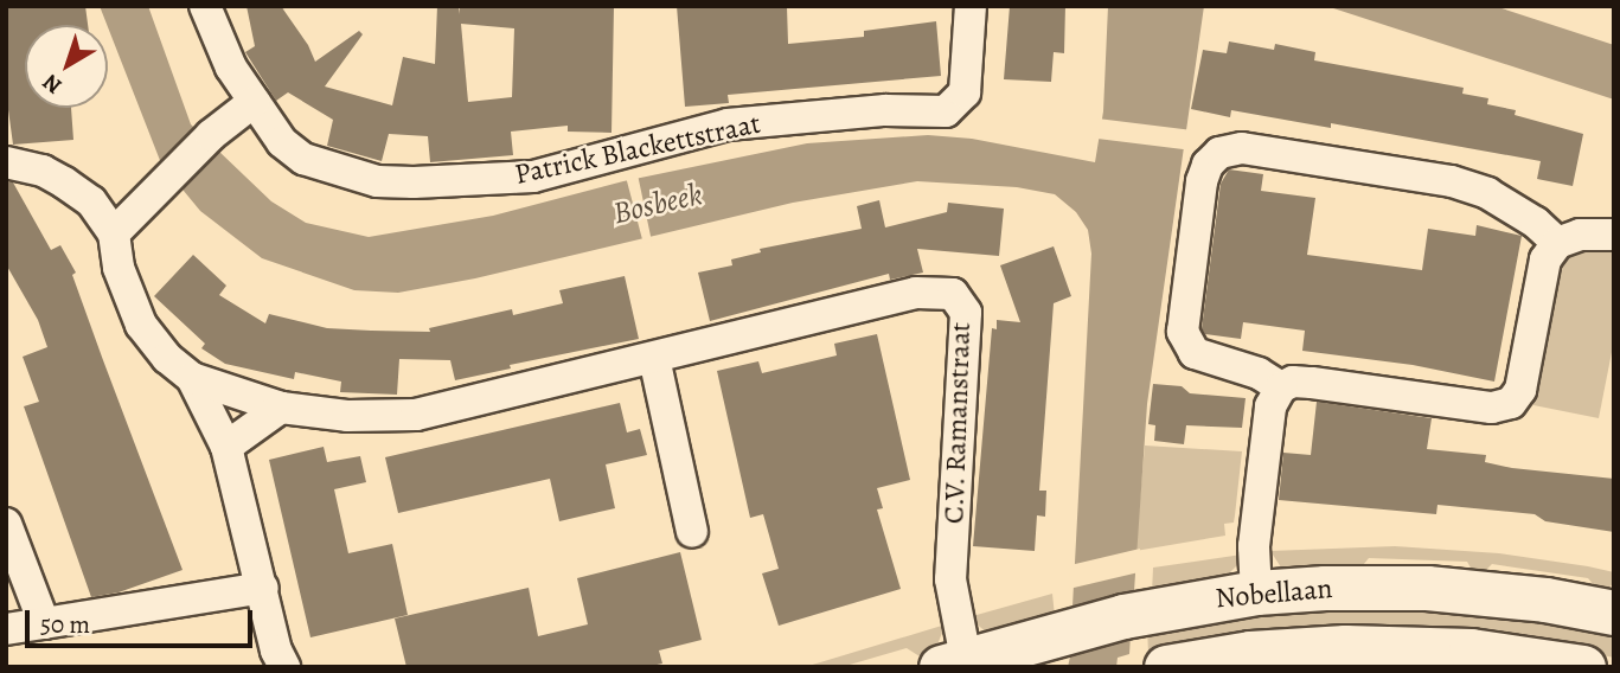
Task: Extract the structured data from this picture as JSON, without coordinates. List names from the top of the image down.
{
  "streets": {
    "street": ["Patrick Blackettstraat", "C.V. Ramanstraat", "Nobellaan"]
  },
  "crossings": [
    ["C.V. Ramanstraat", "Nobellaan"]
  ],
  "water": ["Bosbeek"],
  "scale_bar": "50 m",
  "north": "bottom left"
}
